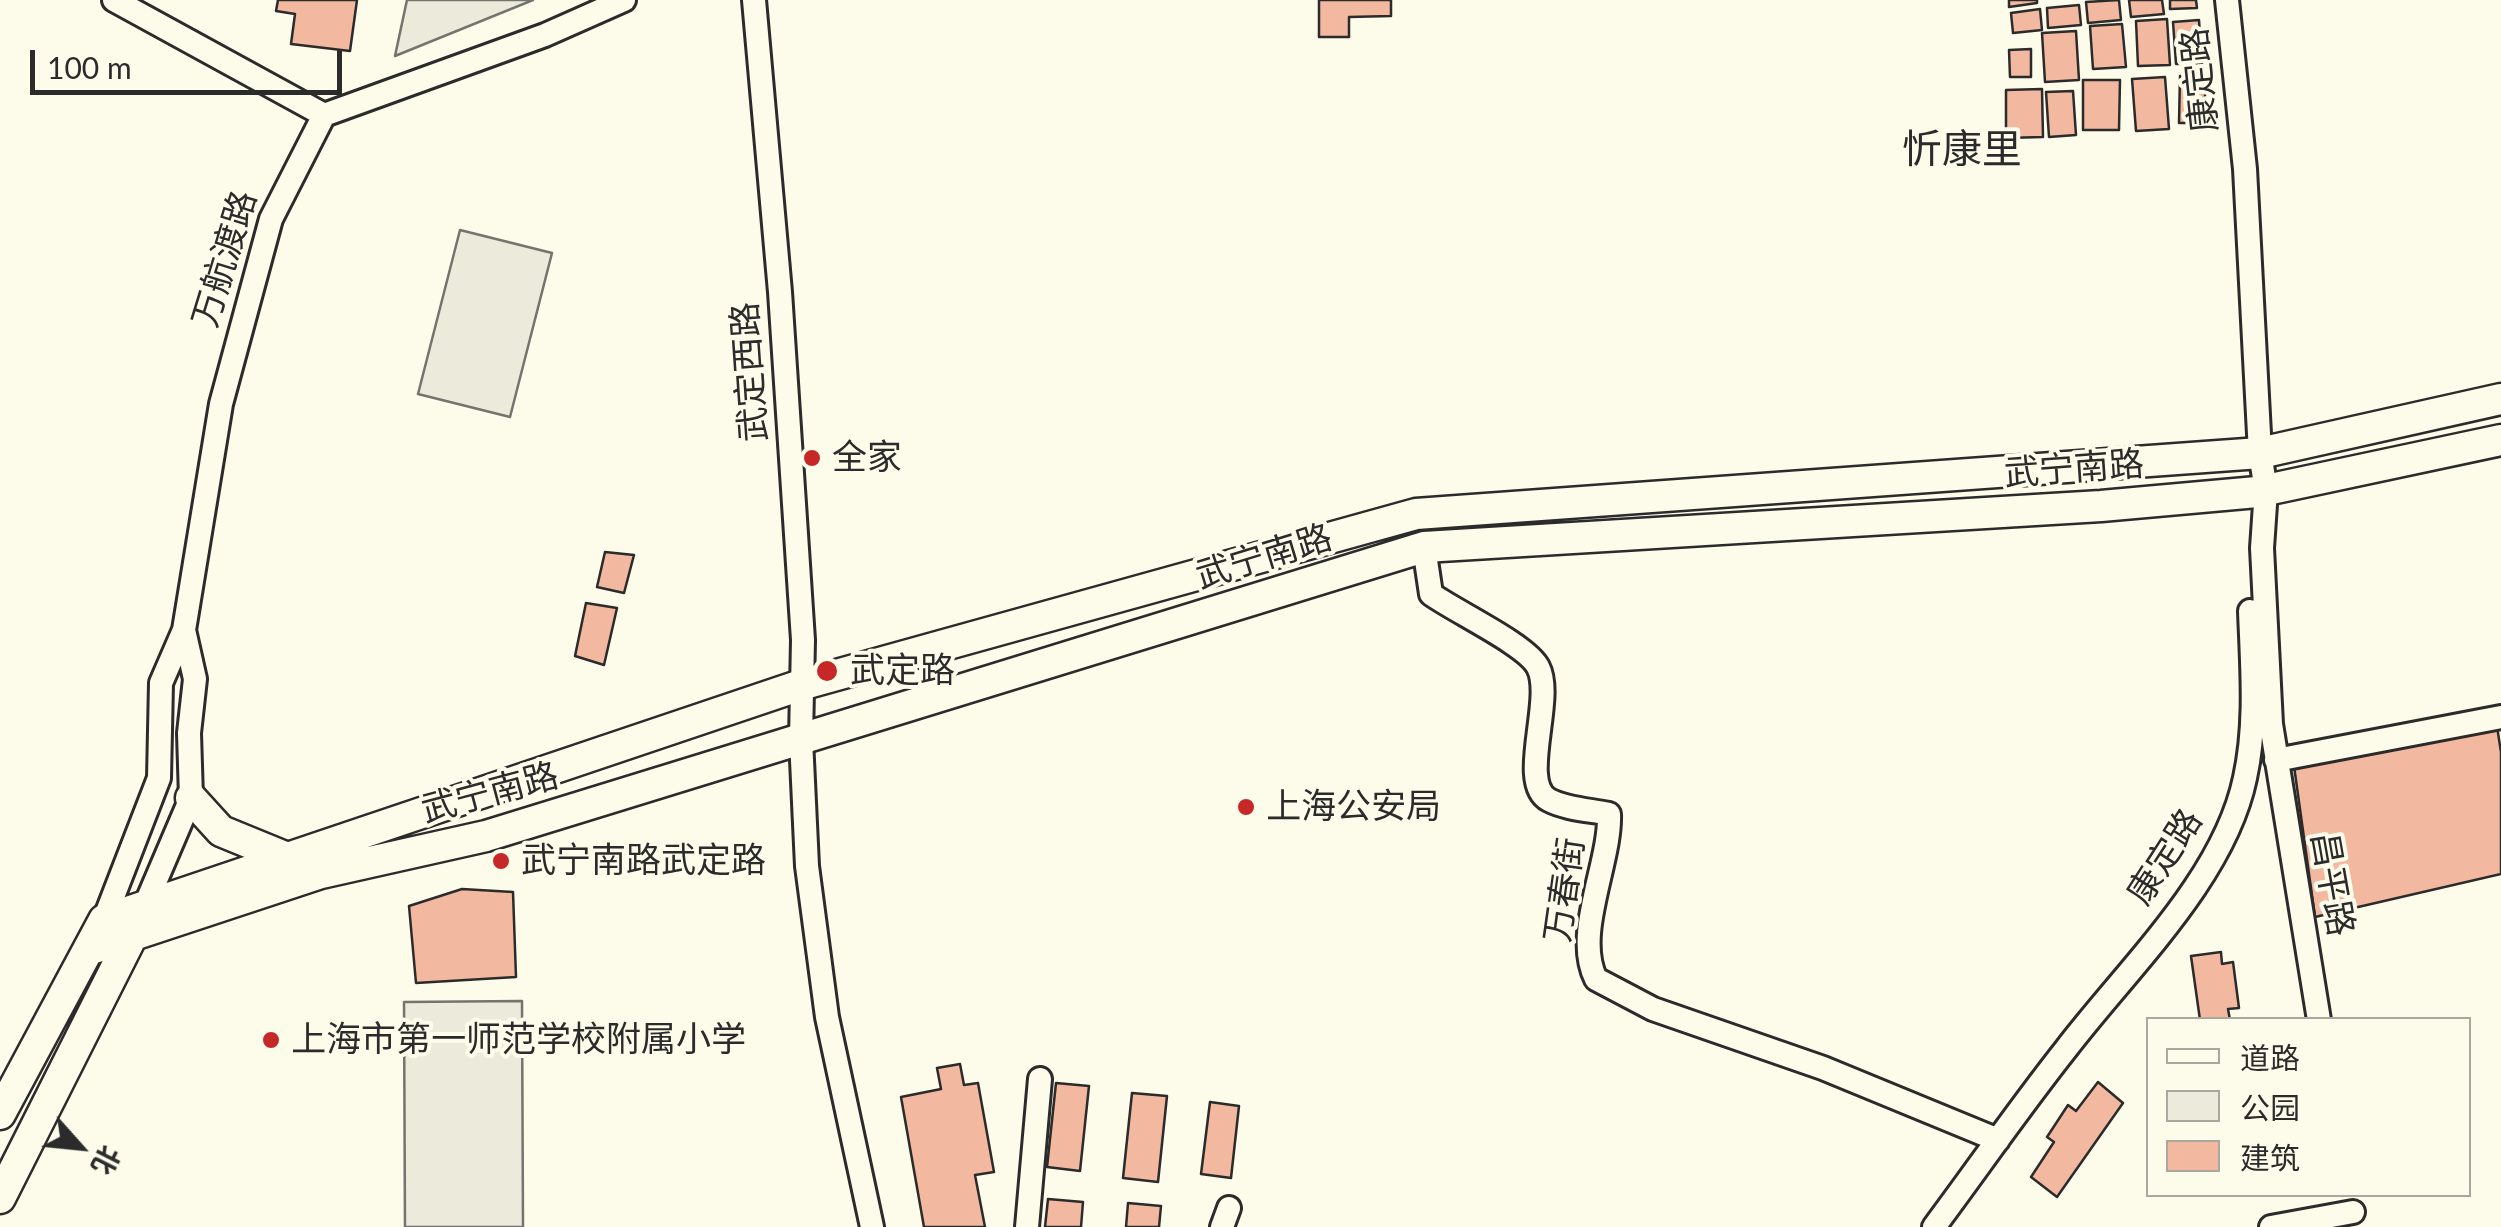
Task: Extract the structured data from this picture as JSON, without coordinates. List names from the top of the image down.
{
  "streets": {
    "main road": ["万航渡路", "武宁南路"],
    "street": [
      "康定路",
      "武定西路",
      "昌平路",
      "万春街"
    ]
  },
  "crossings": [
    ["康定路", "武宁南路"],
    ["康定路", "昌平路"],
    ["康定路", "万春街"],
    ["万航渡路", "武宁南路"],
    ["武定西路", "武宁南路"],
    ["武宁南路", "万春街"]
  ],
  "districts": ["忻康里"],
  "places": [
    "全家",
    "武定路",
    "上海公安局",
    "武宁南路武定路",
    "上海市第一师范学校附属小学"
  ],
  "legend": ["道路", "公园", "建筑"],
  "scale_bar": "100 m",
  "north": "bottom right"
}
